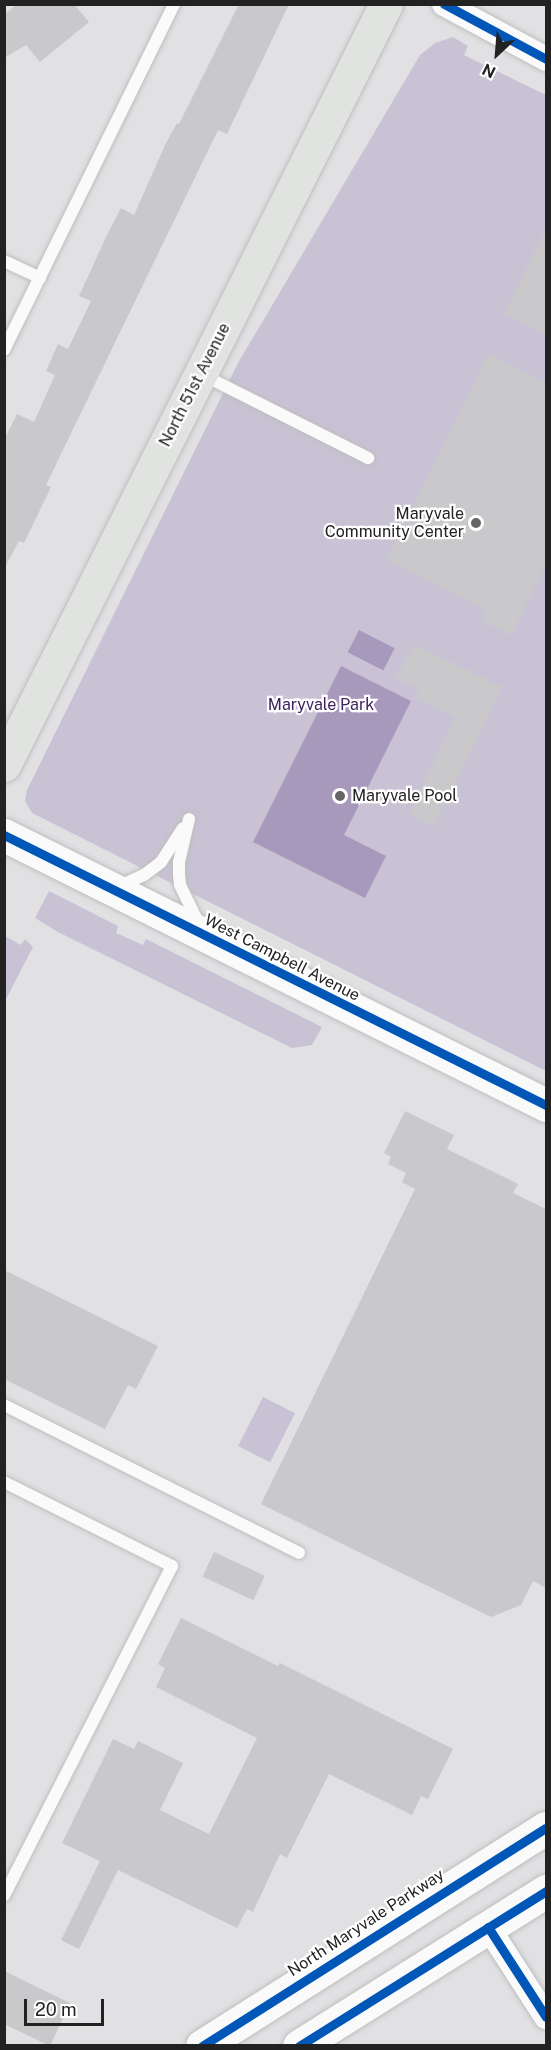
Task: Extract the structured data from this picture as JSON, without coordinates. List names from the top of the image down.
{
  "streets": {
    "main road": ["North 51st Avenue"],
    "street": ["West Campbell Avenue", "North Maryvale Parkway"]
  },
  "parks": ["Maryvale Park"],
  "places": ["Maryvale Community Center", "Maryvale Pool"],
  "scale_bar": "20 m",
  "north": "bottom left"
}
